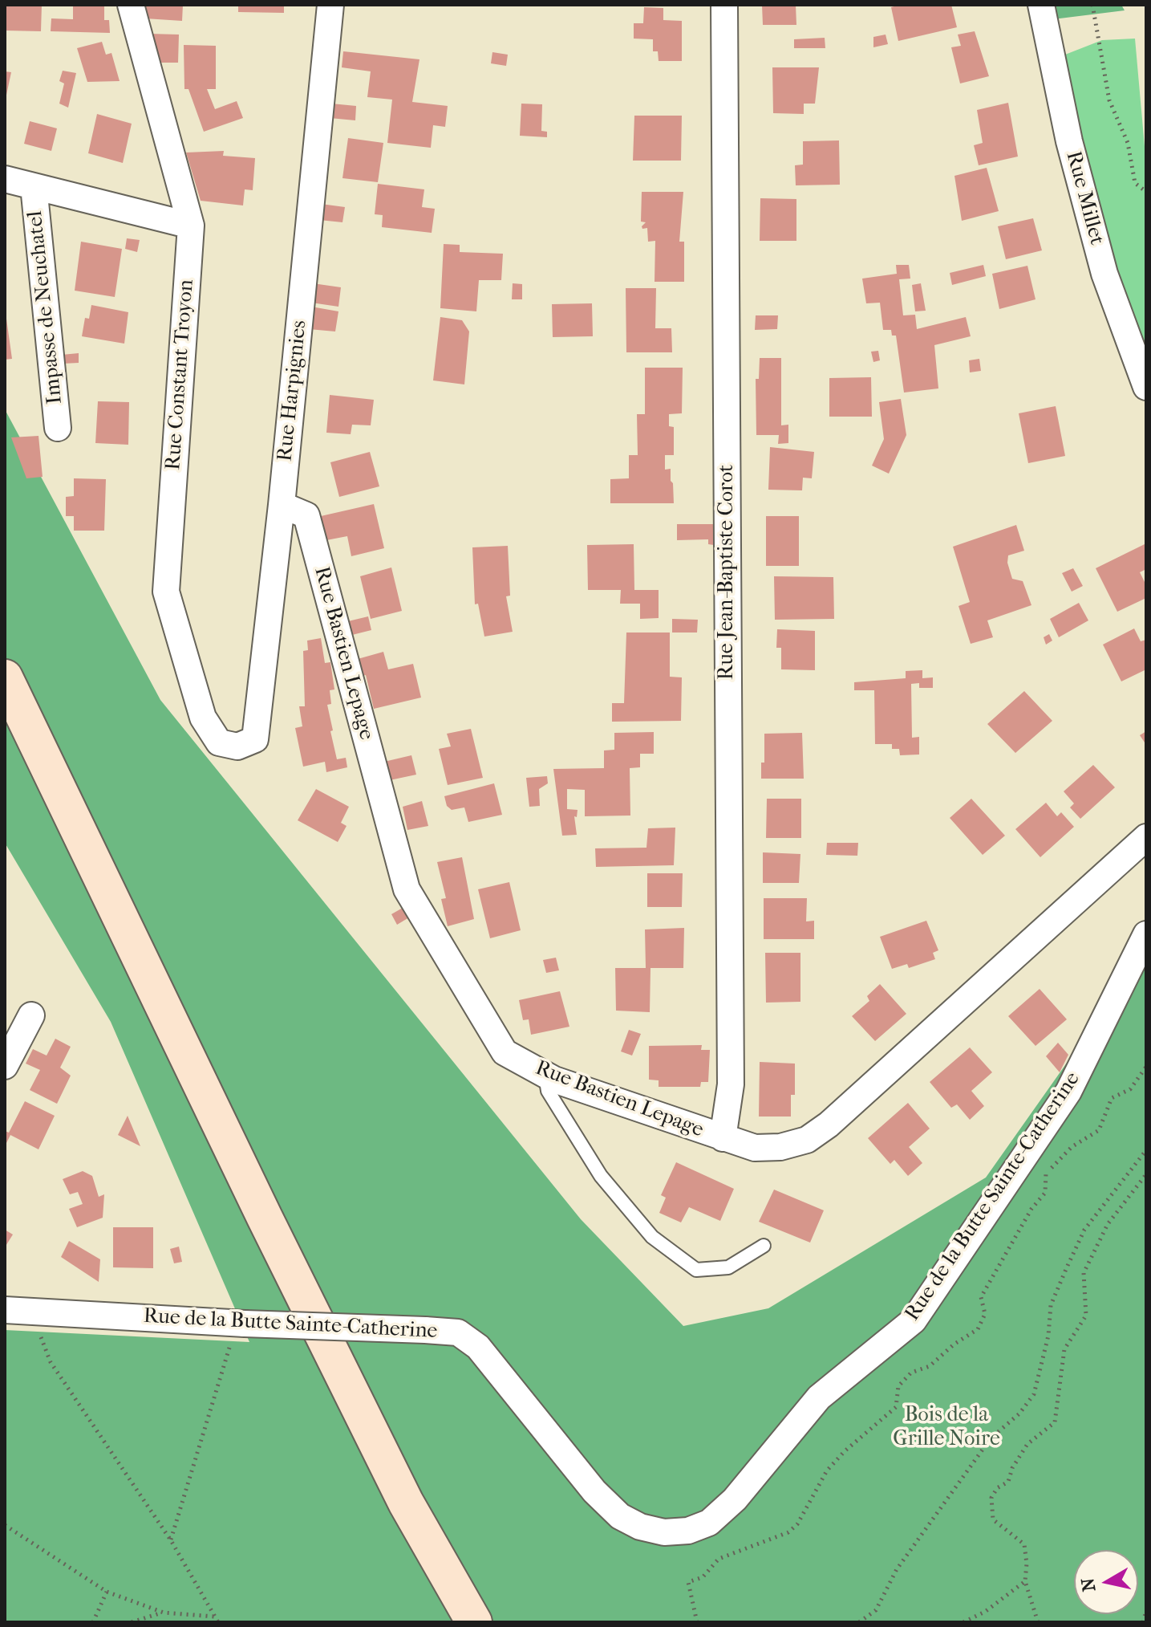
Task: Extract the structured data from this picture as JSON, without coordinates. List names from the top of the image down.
{
  "streets": {
    "street": [
      "Rue Millet",
      "Impasse de Neuchatel",
      "Rue Constant Troyon",
      "Rue Harpignies",
      "Rue Jean-Baptiste Corot",
      "Rue Bastien Lepage",
      "Rue de la Butte Sainte-Catherine"
    ]
  },
  "crossings": [
    ["Rue Constant Troyon", "Rue Harpignies"],
    ["Rue Harpignies", "Rue Bastien Lepage"],
    ["Rue Jean-Baptiste Corot", "Rue Bastien Lepage"]
  ],
  "parks": ["Bois de la Grille Noire"],
  "north": "left"
}
